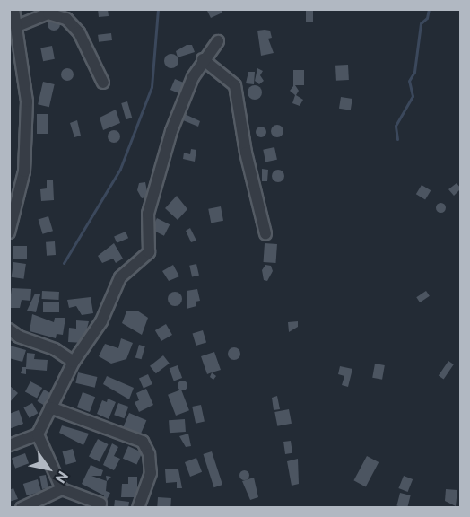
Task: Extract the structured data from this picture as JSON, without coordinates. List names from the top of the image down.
{
  "north": "bottom right"
}
